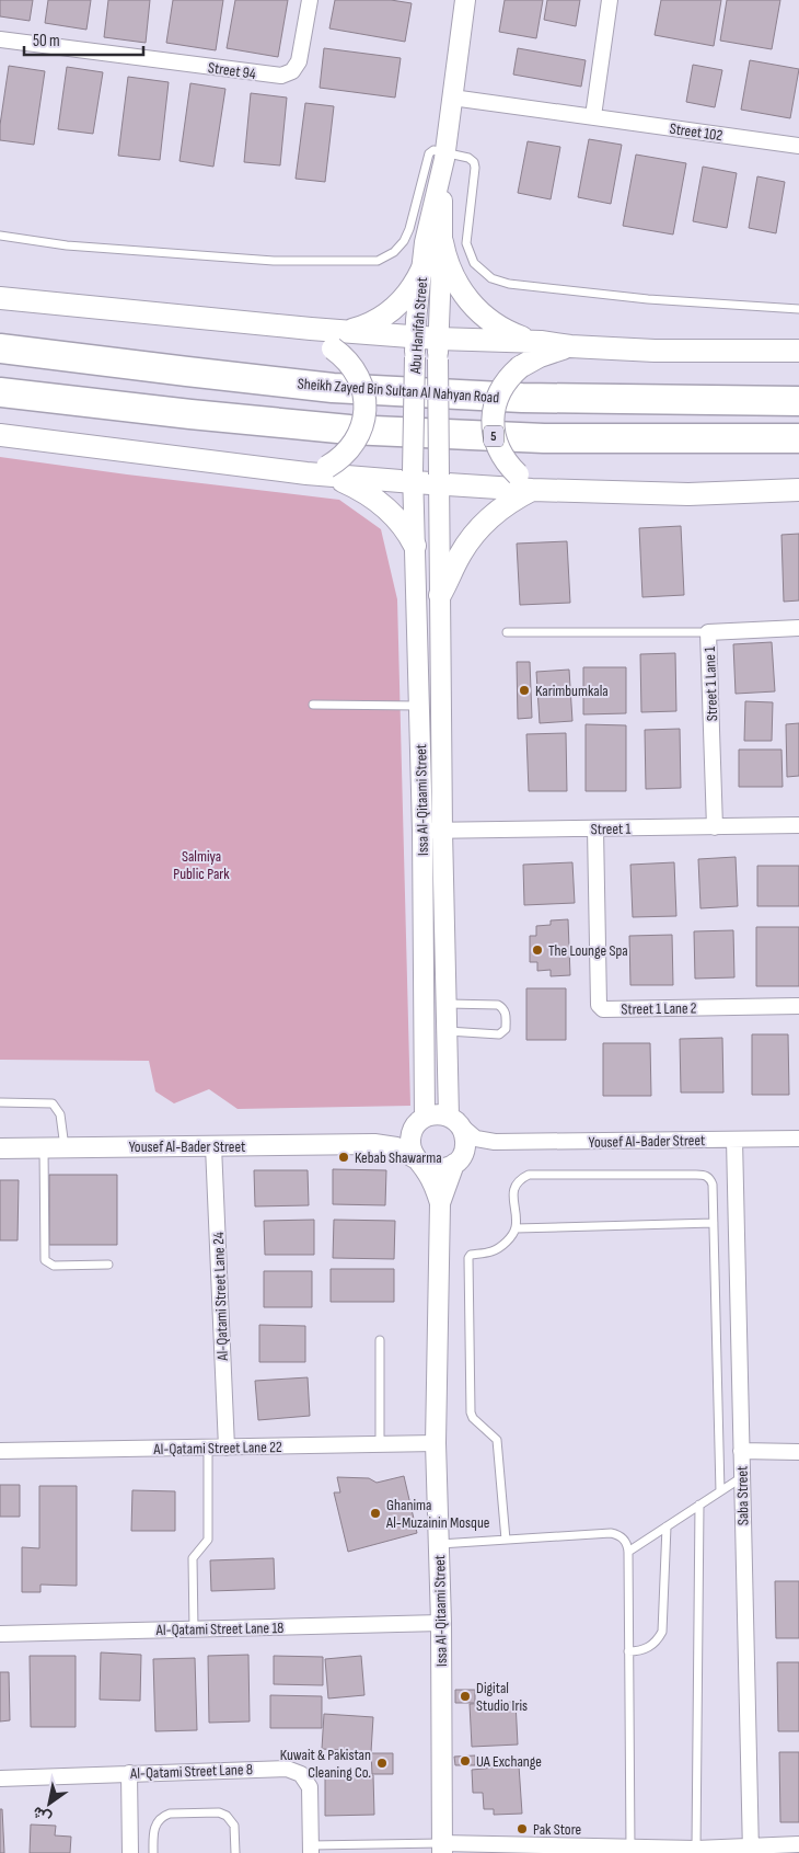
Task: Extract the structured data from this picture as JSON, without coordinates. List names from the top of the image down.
{
  "streets": {
    "highway": ["Sheikh Zayed Bin Sultan Al Nahyan Road", "5"],
    "street": [
      "Street 94",
      "Street 102",
      "Abu Hanifah Street",
      "Street 1 Lane 1",
      "Issa Al-Qitaami Street",
      "Street 1",
      "Street 1 Lane 2",
      "Yousef Al-Bader Street",
      "Al-Qatami Street Lane 24",
      "Al-Qatami Street Lane 22",
      "Saba Street",
      "Al-Qatami Street Lane 18",
      "Al-Qatami Street Lane 8"
    ]
  },
  "crossings": [
    ["Street 102", "Abu Hanifah Street"],
    ["Abu Hanifah Street", "Issa Al-Qitaami Street"],
    ["Street 1 Lane 1", "Street 1"],
    ["Issa Al-Qitaami Street", "Street 1"],
    ["Issa Al-Qitaami Street", "Yousef Al-Bader Street"],
    ["Issa Al-Qitaami Street", "Al-Qatami Street Lane 22"],
    ["Issa Al-Qitaami Street", "Al-Qatami Street Lane 18"],
    ["Street 1", "Street 1 Lane 2"],
    ["Yousef Al-Bader Street", "Al-Qatami Street Lane 24"],
    ["Yousef Al-Bader Street", "Saba Street"],
    ["Al-Qatami Street Lane 24", "Al-Qatami Street Lane 22"]
  ],
  "parks": ["Salmiya Public Park"],
  "places": [
    "Karimbumkala",
    "The Lounge Spa",
    "Kebab Shawarma",
    "Ghanima Al-Muzainin Mosque",
    "Digital Studio Iris",
    "UA Exchange",
    "Kuwait & Pakistan Cleaning Co.",
    "Pak Store"
  ],
  "scale_bar": "50 m",
  "north": "bottom left"
}
